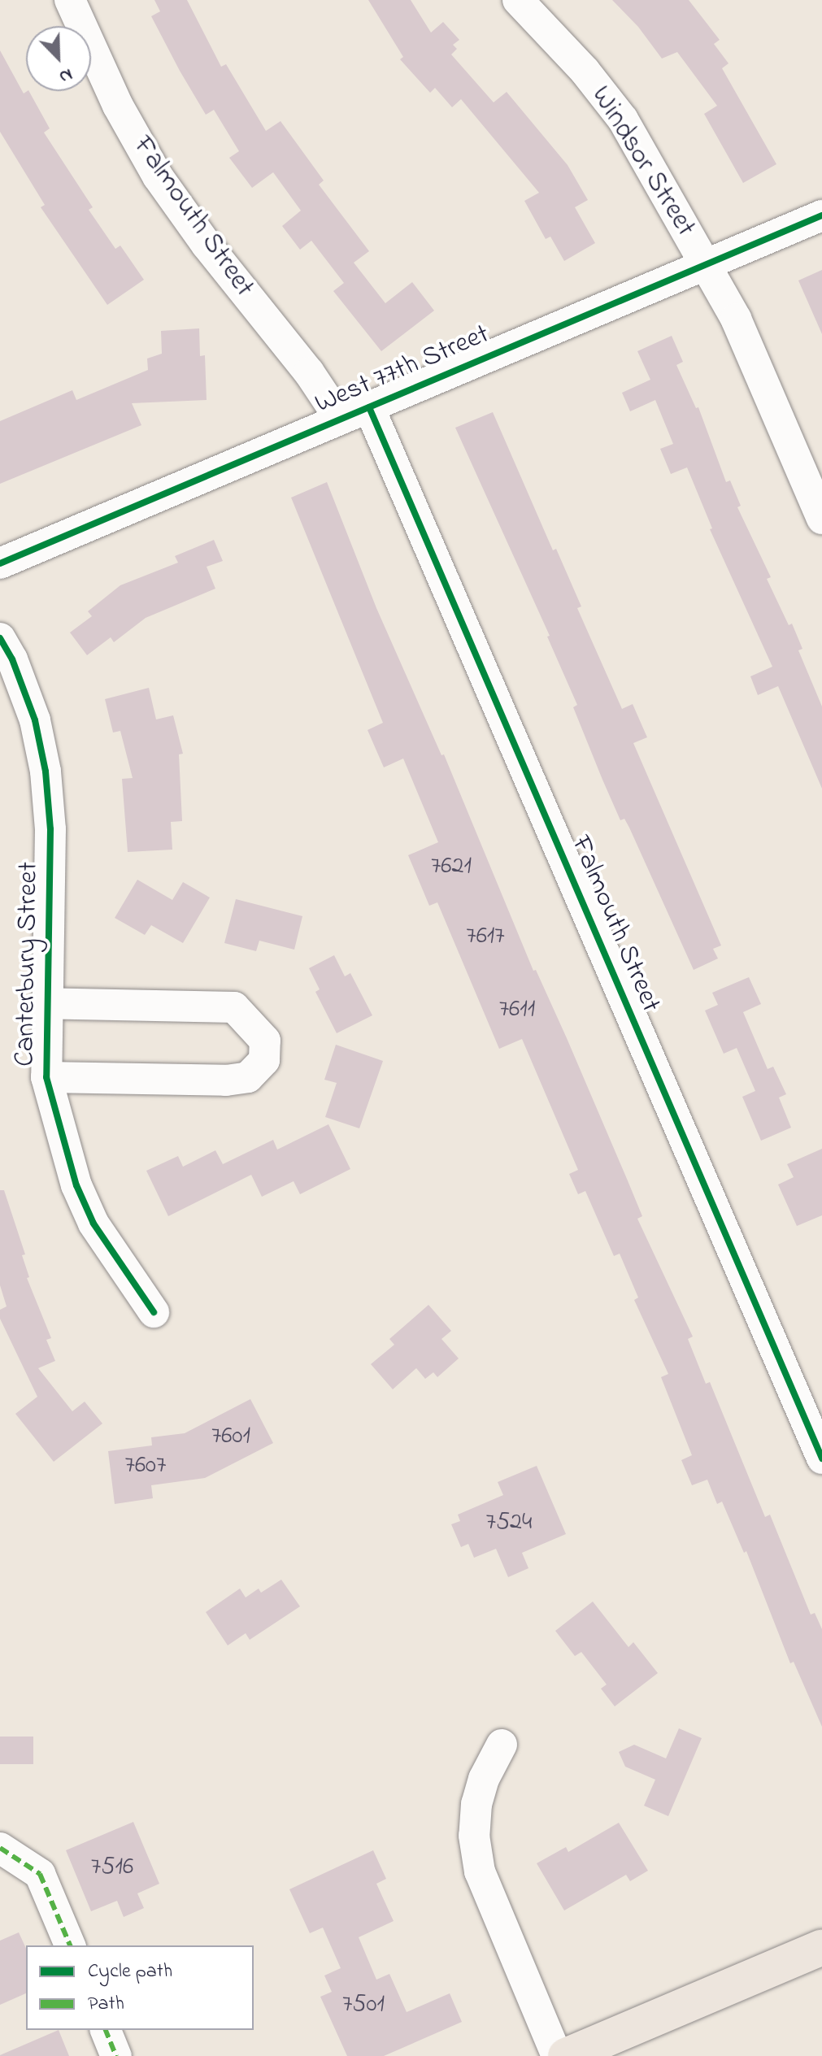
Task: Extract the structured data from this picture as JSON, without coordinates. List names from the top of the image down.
{
  "streets": {
    "street": [
      "Windsor Street",
      "Falmouth Street",
      "West 77th Street",
      "Canterbury Street"
    ]
  },
  "crossings": [
    ["Windsor Street", "West 77th Street"],
    ["Falmouth Street", "West 77th Street"]
  ],
  "house_numbers": [
    "7621",
    "7617",
    "7611",
    "7601",
    "7607",
    "7524",
    "7516",
    "7501"
  ],
  "legend": ["Cycle path", "Path"],
  "north": "bottom right"
}
